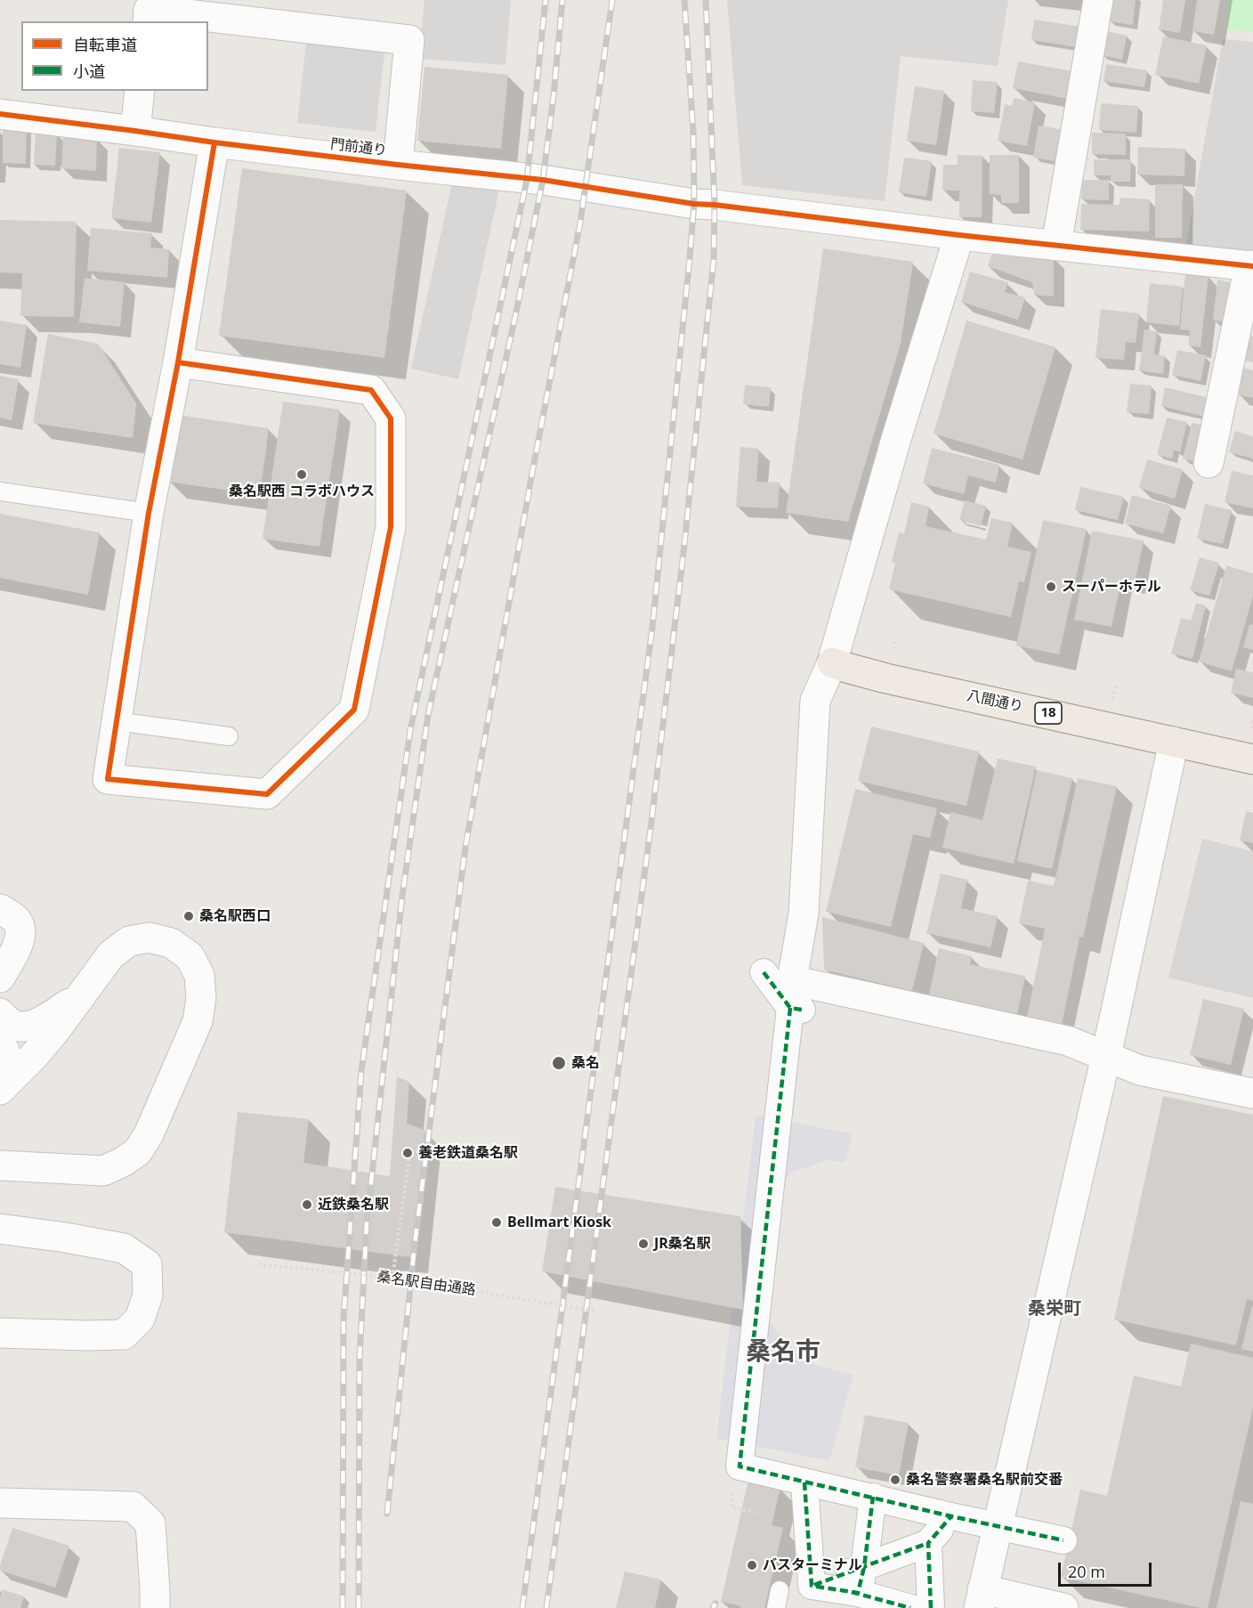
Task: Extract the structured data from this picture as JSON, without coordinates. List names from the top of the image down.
{
  "streets": {
    "main road": ["八間通り", "18"],
    "street": ["門前通り"],
    "path": ["桑名駅自由通路"]
  },
  "districts": ["桑栄町", "桑名市"],
  "places": [
    "桑名駅西 コラボハウス",
    "スーパーホテル",
    "桑名駅西口",
    "桑名",
    "養老鉄道桑名駅",
    "近鉄桑名駅",
    "Bellmart Kiosk",
    "JR桑名駅",
    "桑名警察署桑名駅前交番",
    "バスターミナル"
  ],
  "legend": ["自転車道", "小道"],
  "scale_bar": "20 m"
}
